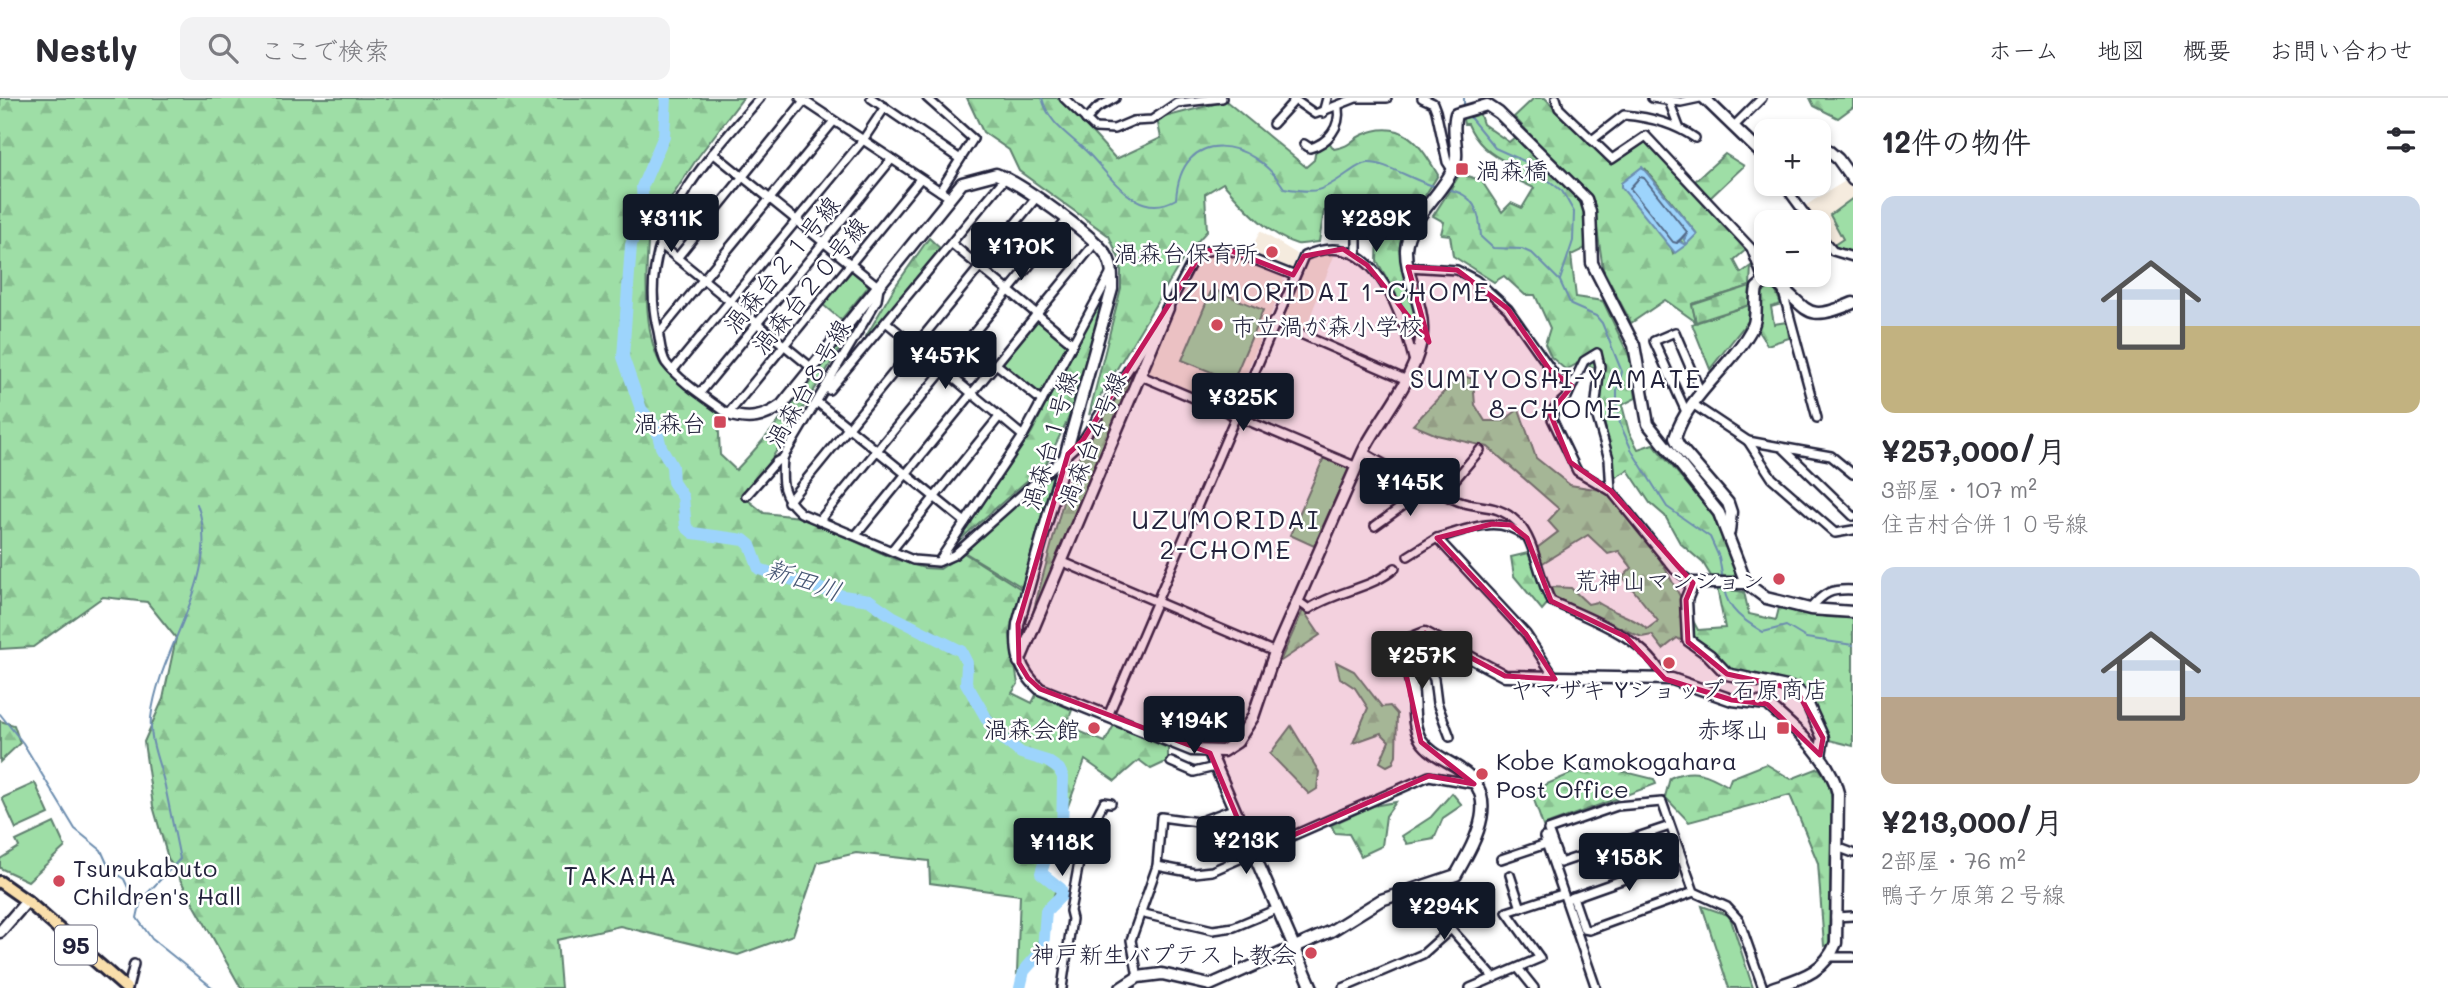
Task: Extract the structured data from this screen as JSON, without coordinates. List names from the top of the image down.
{
  "streets": {
    "main road": ["95"],
    "street": [
      "渦森台２１号線",
      "渦森台２０号線",
      "渦森台８号線",
      "渦森台４号線",
      "渦森台１号線"
    ]
  },
  "crossings": [
    ["渦森台４号線", "渦森台１号線"]
  ],
  "districts": [
    "UZUMORIDAI 1-CHOME",
    "SUMIYOSHI-YAMATE 8-CHOME",
    "UZUMORIDAI 2-CHOME",
    "TAKAHA"
  ],
  "water": ["新田川"],
  "places": {
    "transit": ["渦森橋", "渦森台", "赤塚山"],
    "other": [
      "渦森台保育所",
      "市立渦が森小学校",
      "荒神山マンション",
      "ヤマザキ Yショップ 石原商店",
      "渦森会館",
      "Kobe Kamokogahara Post Office",
      "Tsurukabuto Children's Hall",
      "神戸新生バプテスト教会"
    ]
  },
  "page": {
    "header": "Nestly",
    "search": "ここで検索",
    "nav": [
      "ホーム",
      "地図",
      "概要",
      "お問い合わせ"
    ],
    "heading": "12件の物件",
    "map_buttons": ["+", "−"],
    "list": [
      {
        "name": "¥257,000/月",
        "note": "3部屋 · 107 m² · 住吉村合併１０号線"
      },
      {
        "name": "¥213,000/月",
        "note": "2部屋 · 76 m² · 鴨子ケ原第２号線"
      }
    ],
    "price": [
      "¥311K",
      "¥289K",
      "¥170K",
      "¥457K",
      "¥325K",
      "¥145K",
      "¥257K",
      "¥194K",
      "¥213K",
      "¥118K",
      "¥158K",
      "¥294K"
    ]
  }
}
